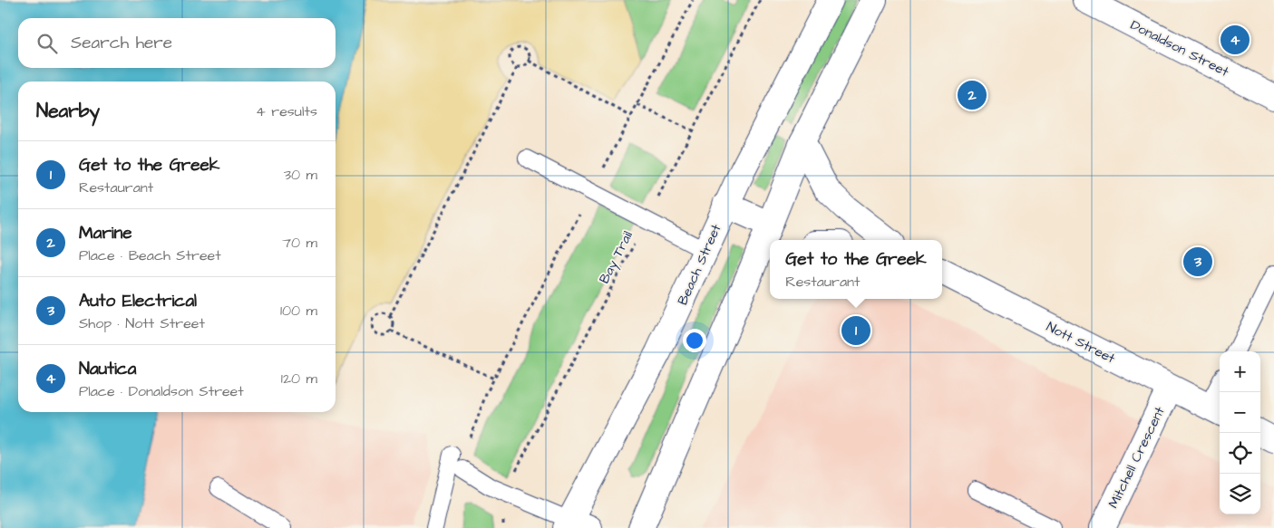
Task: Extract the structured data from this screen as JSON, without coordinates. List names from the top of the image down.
{
  "streets": {
    "street": [
      "Donaldson Street",
      "Beach Street",
      "Nott Street",
      "Mitchell Crescent"
    ],
    "path": ["Bay Trail"]
  },
  "crossings": [
    ["Nott Street", "Mitchell Crescent"]
  ],
  "page": {
    "search": "Search here",
    "pins": [
      "4",
      "2",
      "3",
      "1"
    ],
    "heading": ["Nearby", "4 results"],
    "list": [
      {
        "mark": "1",
        "name": "Get to the Greek",
        "note": "Restaurant",
        "value": "30 m"
      },
      {
        "mark": "2",
        "name": "Marine",
        "note": "Place · Beach Street",
        "value": "70 m"
      },
      {
        "mark": "3",
        "name": "Auto Electrical",
        "note": "Shop · Nott Street",
        "value": "100 m"
      },
      {
        "mark": "4",
        "name": "Nautica",
        "note": "Place · Donaldson Street",
        "value": "120 m"
      }
    ],
    "popup": ["Get to the Greek", "Restaurant"],
    "map_buttons": ["+", "−"]
  }
}
